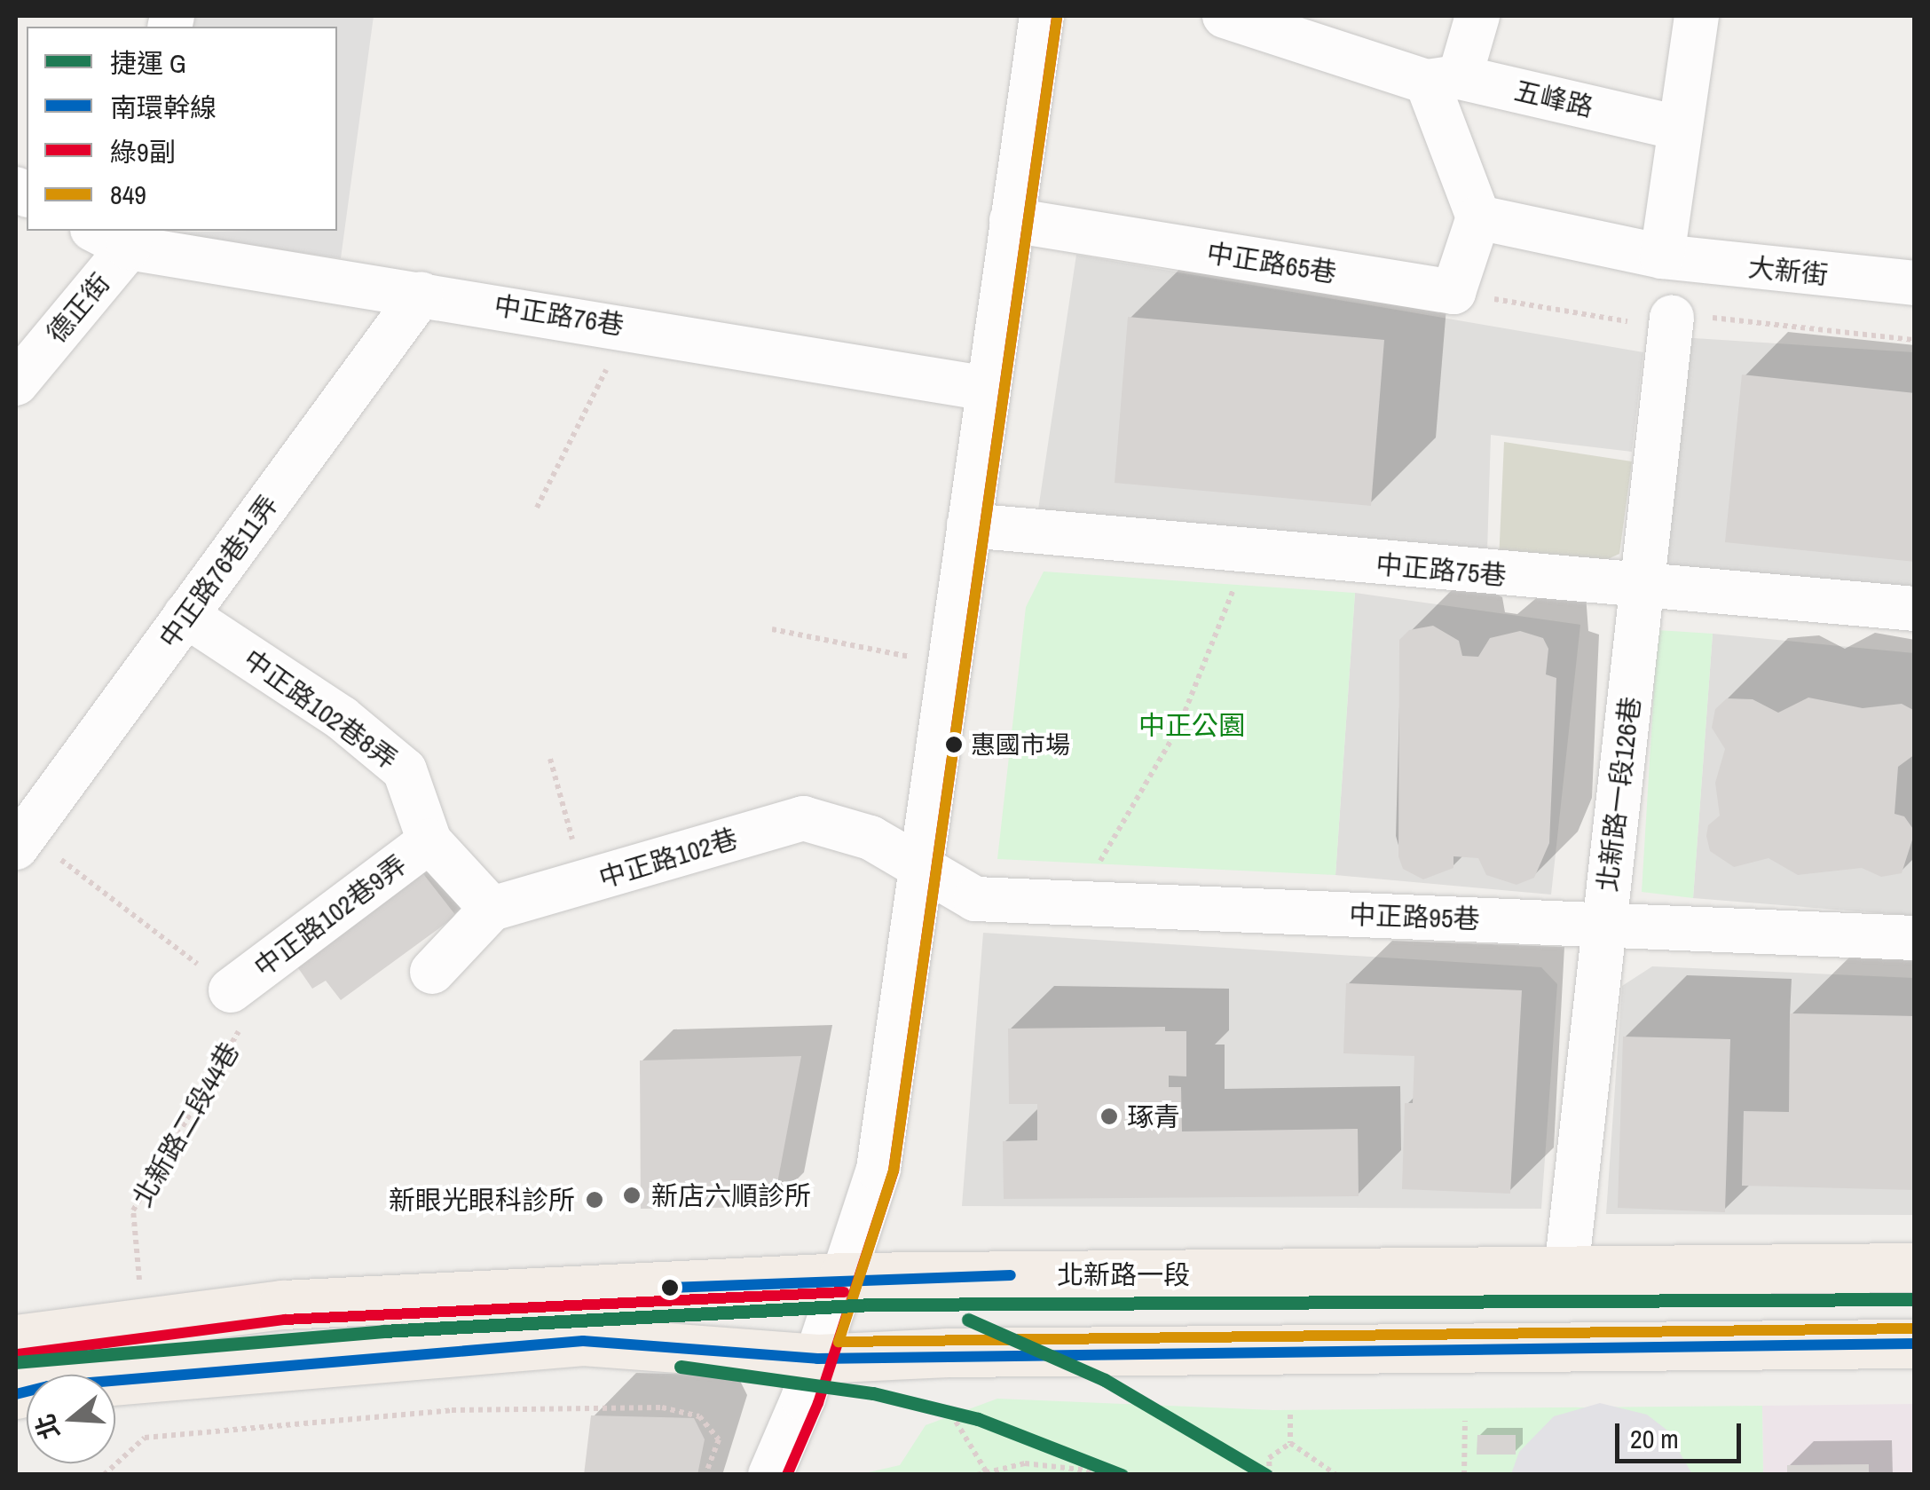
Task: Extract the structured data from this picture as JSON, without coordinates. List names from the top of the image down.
{
  "streets": {
    "main road": ["北新路一段"],
    "street": [
      "五峰路",
      "中正路65巷",
      "大新街",
      "德正街",
      "中正路76巷",
      "中正路75巷",
      "中正路76巷11弄",
      "中正路102巷8弄",
      "北新路一段126巷",
      "中正路102巷",
      "中正路102巷9弄",
      "中正路95巷"
    ],
    "path": ["北新路二段44巷"]
  },
  "crossings": [
    ["德正街", "中正路76巷"],
    ["中正路76巷", "中正路76巷11弄"],
    ["中正路75巷", "北新路一段126巷"],
    ["中正路76巷11弄", "中正路102巷8弄"],
    ["中正路102巷8弄", "中正路102巷"],
    ["中正路102巷8弄", "中正路102巷9弄"],
    ["北新路一段126巷", "中正路95巷"],
    ["北新路一段126巷", "北新路一段"],
    ["中正路102巷", "中正路95巷"],
    ["中正路102巷9弄", "北新路二段44巷"],
    ["北新路二段44巷", "北新路一段"]
  ],
  "parks": ["中正公園"],
  "places": [
    "惠國市場",
    "琢青",
    "新店六順診所",
    "新眼光眼科診所"
  ],
  "lines": [
    "transit line 綠9副",
    "transit line 849",
    "transit line 南環幹線",
    "metro line G"
  ],
  "legend": [
    "捷運 G",
    "南環幹線",
    "綠9副",
    "849"
  ],
  "scale_bar": "20 m",
  "north": "left"
}
